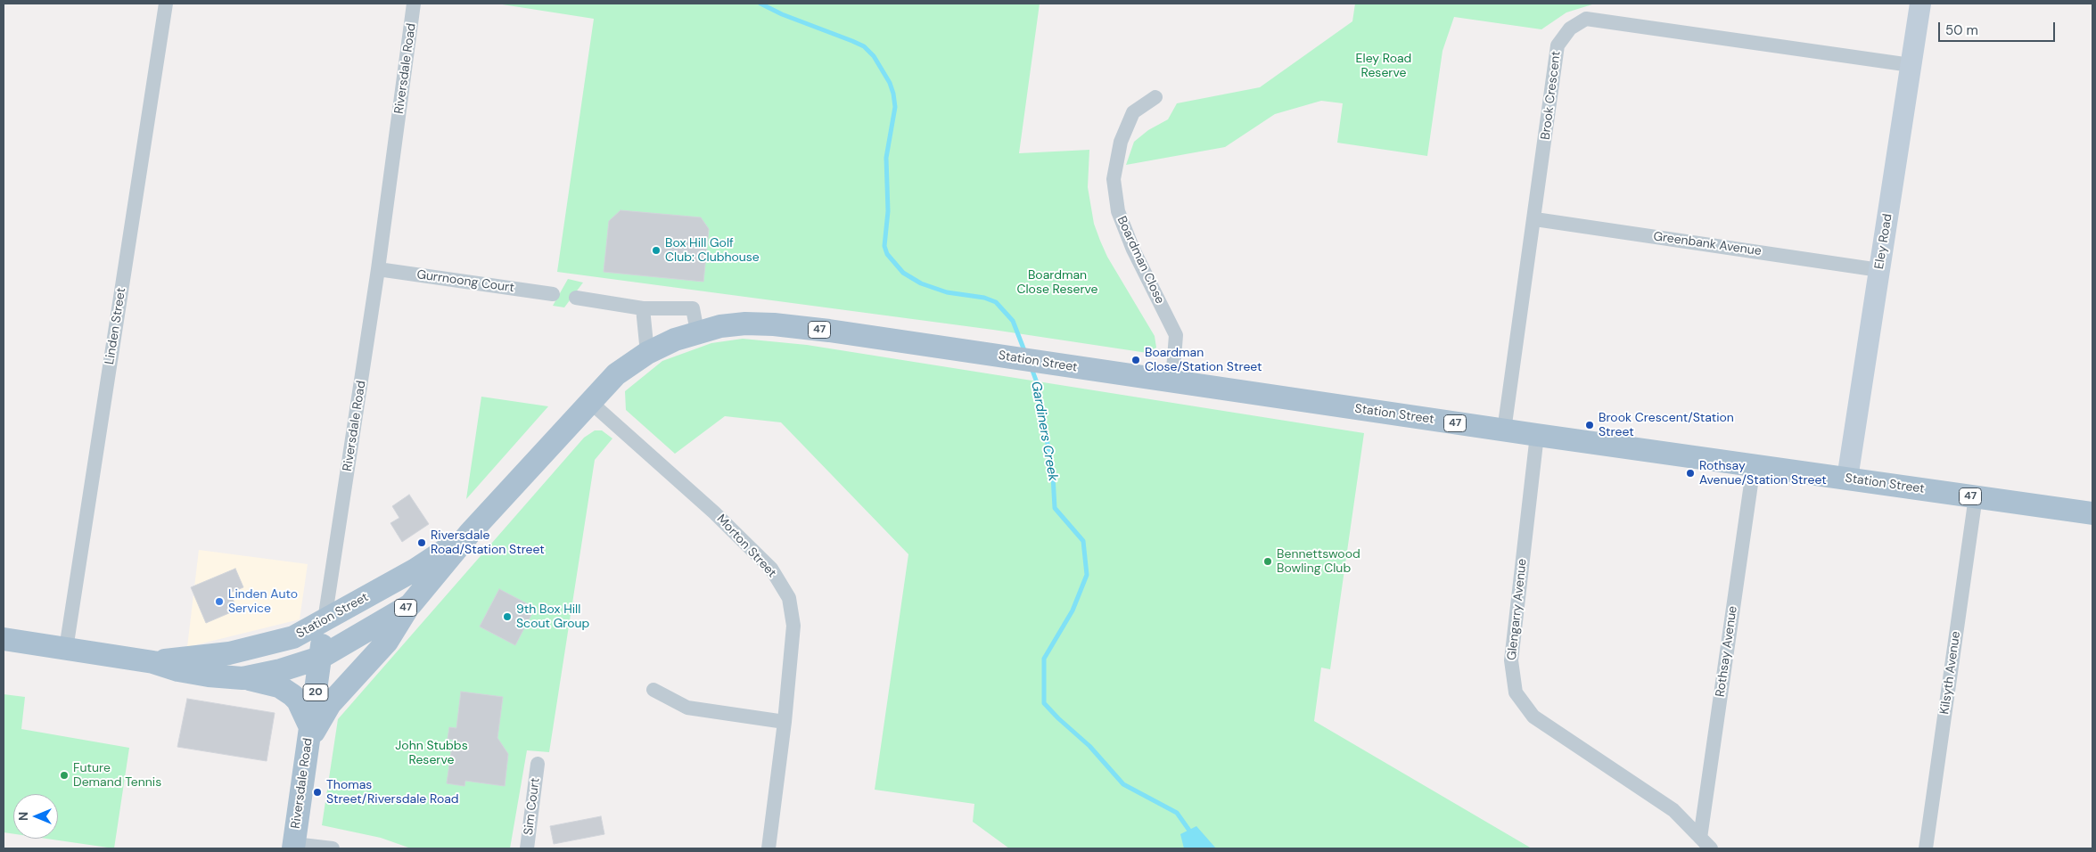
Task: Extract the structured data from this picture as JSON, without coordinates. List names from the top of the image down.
{
  "streets": {
    "main road": [
      "Riversdale Road",
      "Eley Road",
      "47",
      "Station Street",
      "20"
    ],
    "street": [
      "Brook Crescent",
      "Greenbank Avenue",
      "Boardman Close",
      "Gurrnoong Court",
      "Linden Street",
      "Morton Street",
      "Glengarry Avenue",
      "Rothsay Avenue",
      "Kilsyth Avenue",
      "Sim Court"
    ]
  },
  "crossings": [
    ["Riversdale Road", "Gurrnoong Court"],
    ["Riversdale Road", "Station Street"],
    ["Brook Crescent", "Eley Road"],
    ["Brook Crescent", "Greenbank Avenue"],
    ["Brook Crescent", "Station Street"],
    ["Eley Road", "Greenbank Avenue"],
    ["Eley Road", "Station Street"],
    ["Boardman Close", "Station Street"],
    ["Linden Street", "Station Street"],
    ["Station Street", "Morton Street"],
    ["Station Street", "Glengarry Avenue"],
    ["Station Street", "Rothsay Avenue"],
    ["Station Street", "Kilsyth Avenue"],
    ["Glengarry Avenue", "Rothsay Avenue"]
  ],
  "water": ["Gardiners Creek"],
  "parks": ["Eley Road Reserve", "Boardman Close Reserve", "John Stubbs Reserve"],
  "places": [
    "Box Hill Golf Club: Clubhouse",
    "Boardman Close/Station Street",
    "Brook Crescent/Station Street",
    "Rothsay Avenue/Station Street",
    "Riversdale Road/Station Street",
    "Bennettswood Bowling Club",
    "Linden Auto Service",
    "9th Box Hill Scout Group",
    "Future Demand Tennis",
    "Thomas Street/Riversdale Road"
  ],
  "scale_bar": "50 m",
  "north": "left"
}
